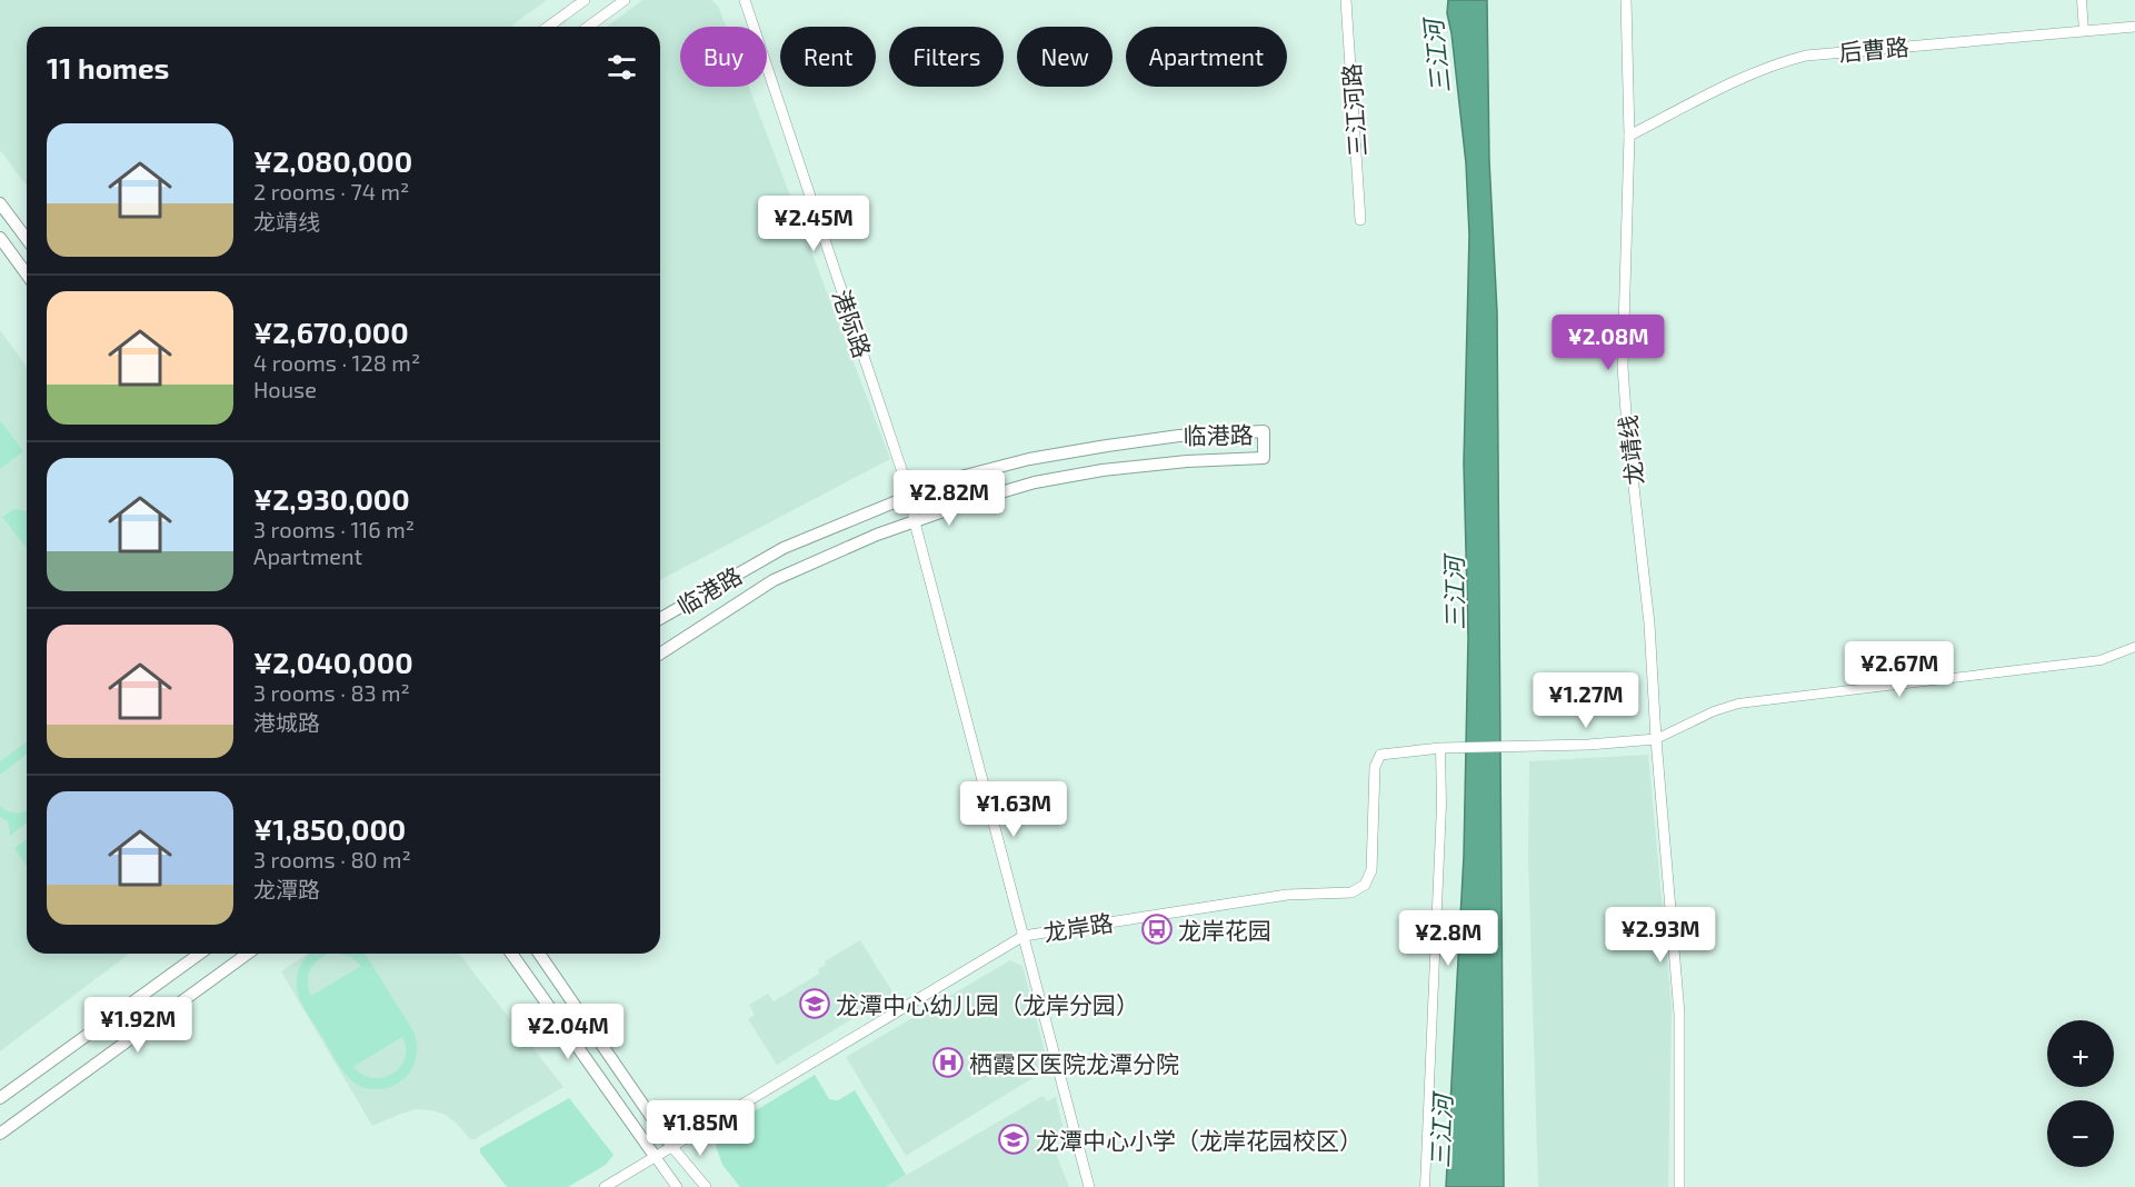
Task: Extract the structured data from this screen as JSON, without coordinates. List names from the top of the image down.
{
  "streets": {
    "main road": ["临港路"],
    "street": [
      "后曹路",
      "三江河路",
      "港际路",
      "龙靖线",
      "龙岸路"
    ]
  },
  "crossings": [
    ["后曹路", "龙靖线"],
    ["港际路", "临港路"],
    ["港际路", "龙岸路"]
  ],
  "water": ["三江河"],
  "places": {
    "bus stop": ["龙岸花园"],
    "school or university": ["龙潭中心幼儿园（龙岸分园）", "龙潭中心小学（龙岸花园校区）"],
    "hospital": ["栖霞区医院龙潭分院"]
  },
  "page": {
    "chip": [
      "Buy",
      "Rent",
      "Filters",
      "New",
      "Apartment"
    ],
    "heading": "11 homes",
    "list": [
      {
        "name": "¥2,080,000",
        "note": "2 rooms · 74 m² · 龙靖线"
      },
      {
        "name": "¥2,670,000",
        "note": "4 rooms · 128 m² · House"
      },
      {
        "name": "¥2,930,000",
        "note": "3 rooms · 116 m² · Apartment"
      },
      {
        "name": "¥2,040,000",
        "note": "3 rooms · 83 m² · 港城路"
      },
      {
        "name": "¥1,850,000",
        "note": "3 rooms · 80 m² · 龙潭路"
      }
    ],
    "price": [
      "¥2.45M",
      "¥2.08M",
      "¥2.82M",
      "¥2.67M",
      "¥1.27M",
      "¥1.63M",
      "¥2.93M",
      "¥2.8M",
      "¥1.92M",
      "¥2.04M",
      "¥1.85M"
    ],
    "map_buttons": ["+", "−"]
  }
}
